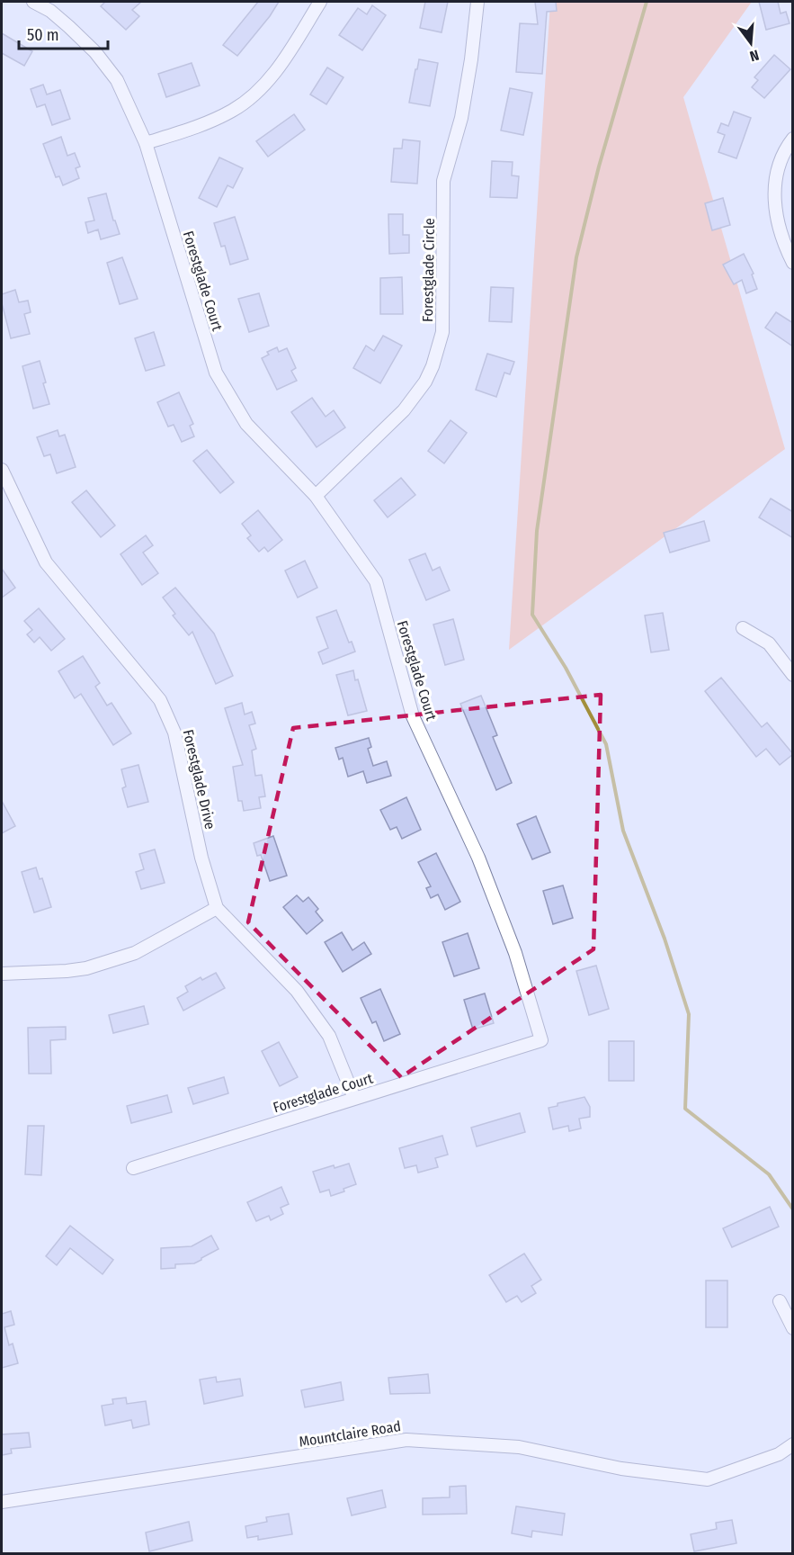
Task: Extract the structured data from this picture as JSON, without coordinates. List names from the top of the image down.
{
  "streets": {
    "street": [
      "Forestglade Circle",
      "Forestglade Court",
      "Forestglade Drive",
      "Mountclaire Road"
    ]
  },
  "crossings": [
    ["Forestglade Circle", "Forestglade Court"],
    ["Forestglade Court", "Forestglade Drive"]
  ],
  "scale_bar": "50 m",
  "north": "bottom"
}
